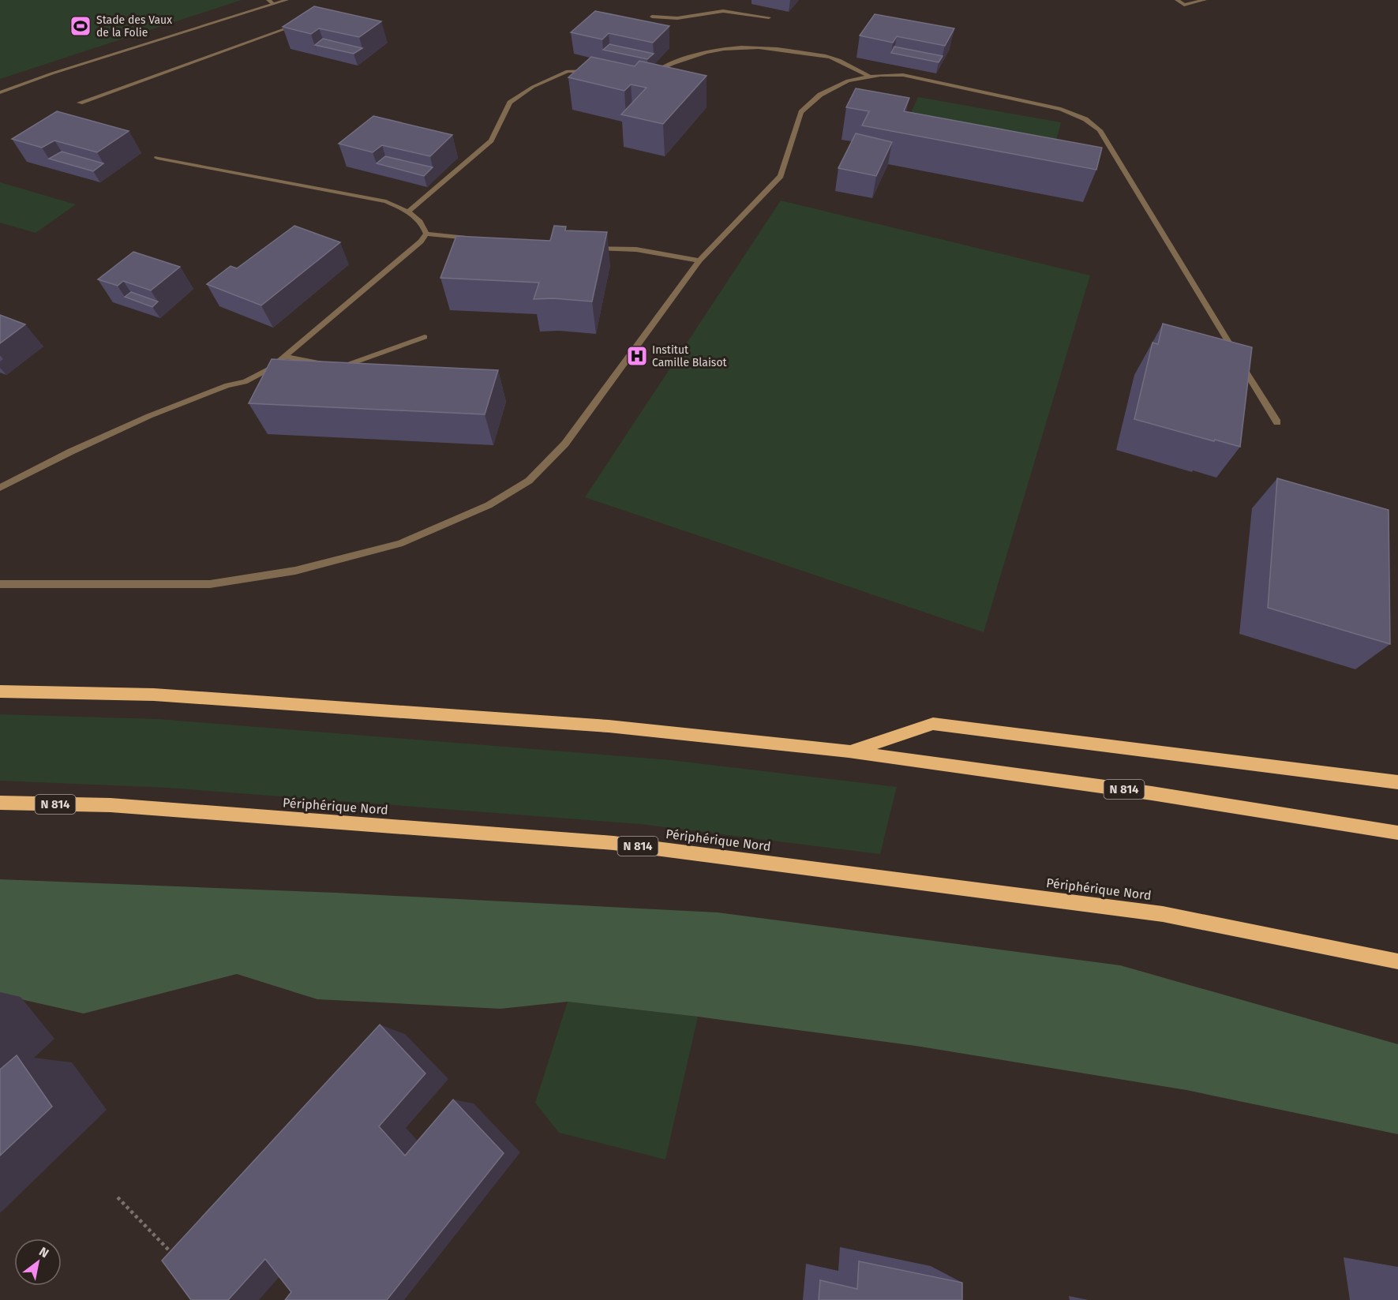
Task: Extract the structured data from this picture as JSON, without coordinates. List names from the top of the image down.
{
  "streets": {
    "highway": ["N 814", "Périphérique Nord"]
  },
  "places": {
    "sports": ["Stade des Vaux de la Folie"],
    "hospital": ["Institut Camille Blaisot"]
  },
  "north": "top right"
}
